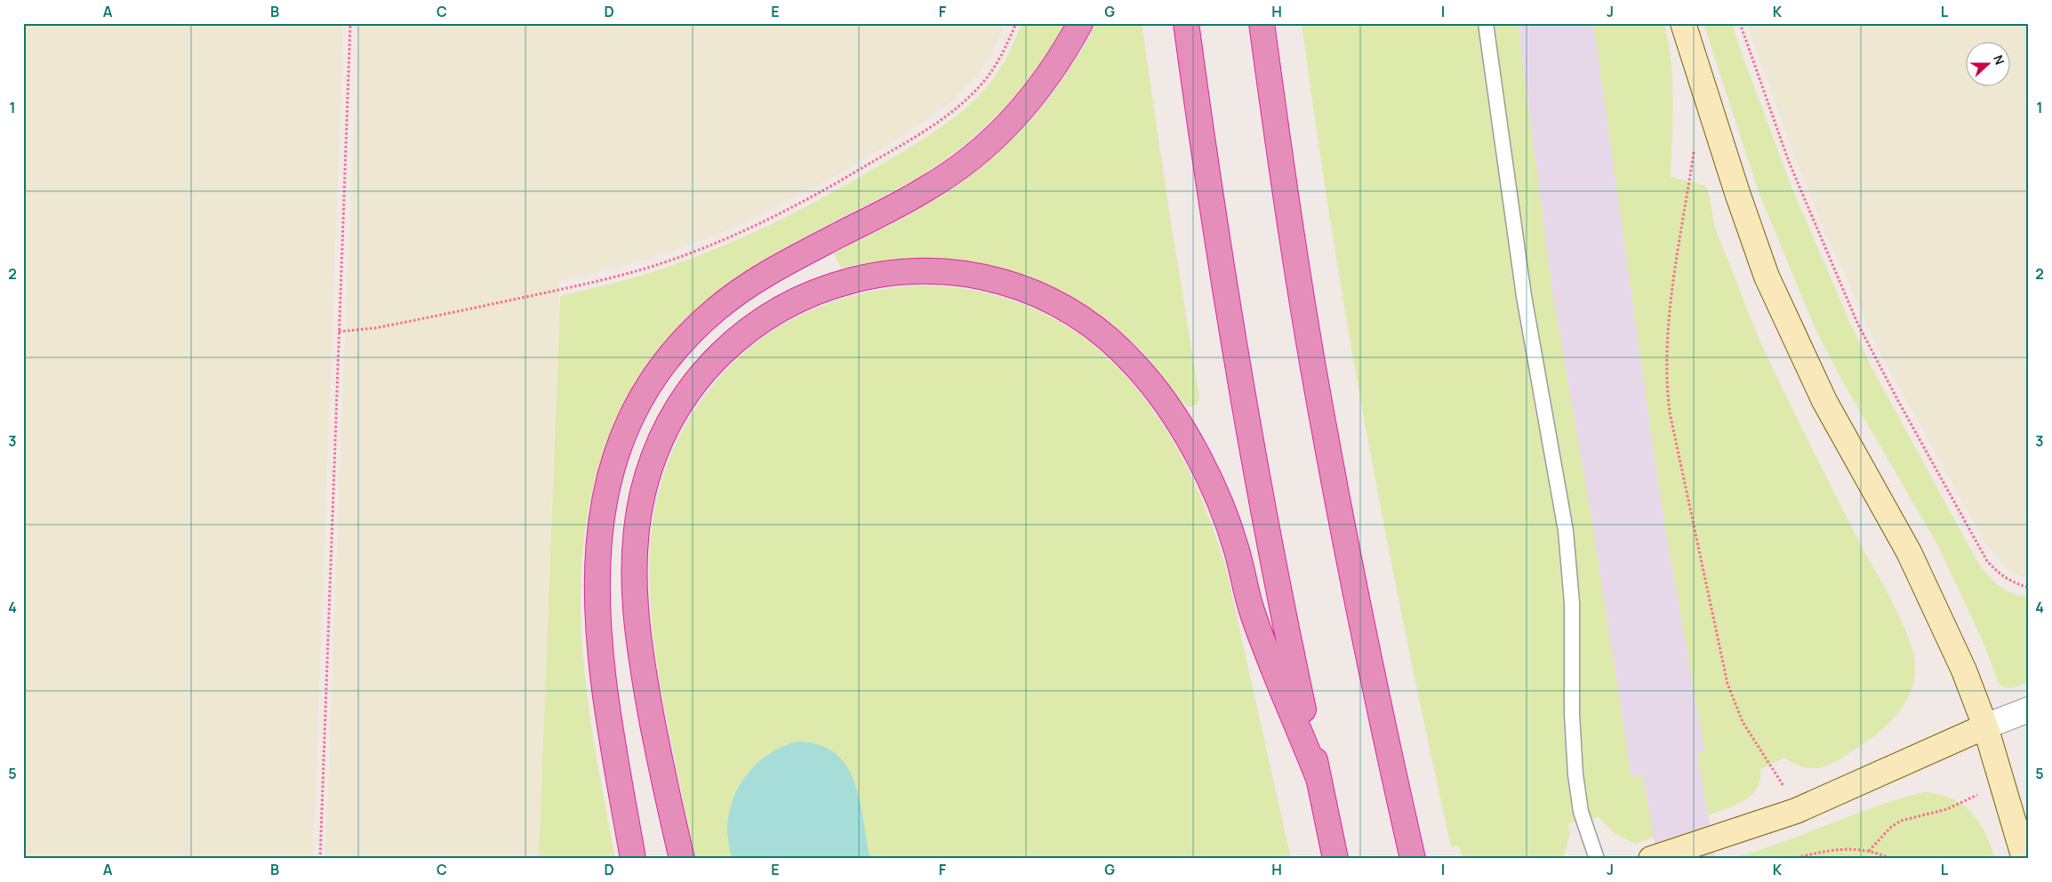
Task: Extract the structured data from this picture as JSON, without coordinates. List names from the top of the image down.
{
  "north": "right",
  "grid": {
    "columns": [
      "A",
      "B",
      "C",
      "D",
      "E",
      "F",
      "G",
      "H",
      "I",
      "J",
      "K",
      "L"
    ],
    "rows": [
      "1",
      "2",
      "3",
      "4",
      "5"
    ]
  }
}
